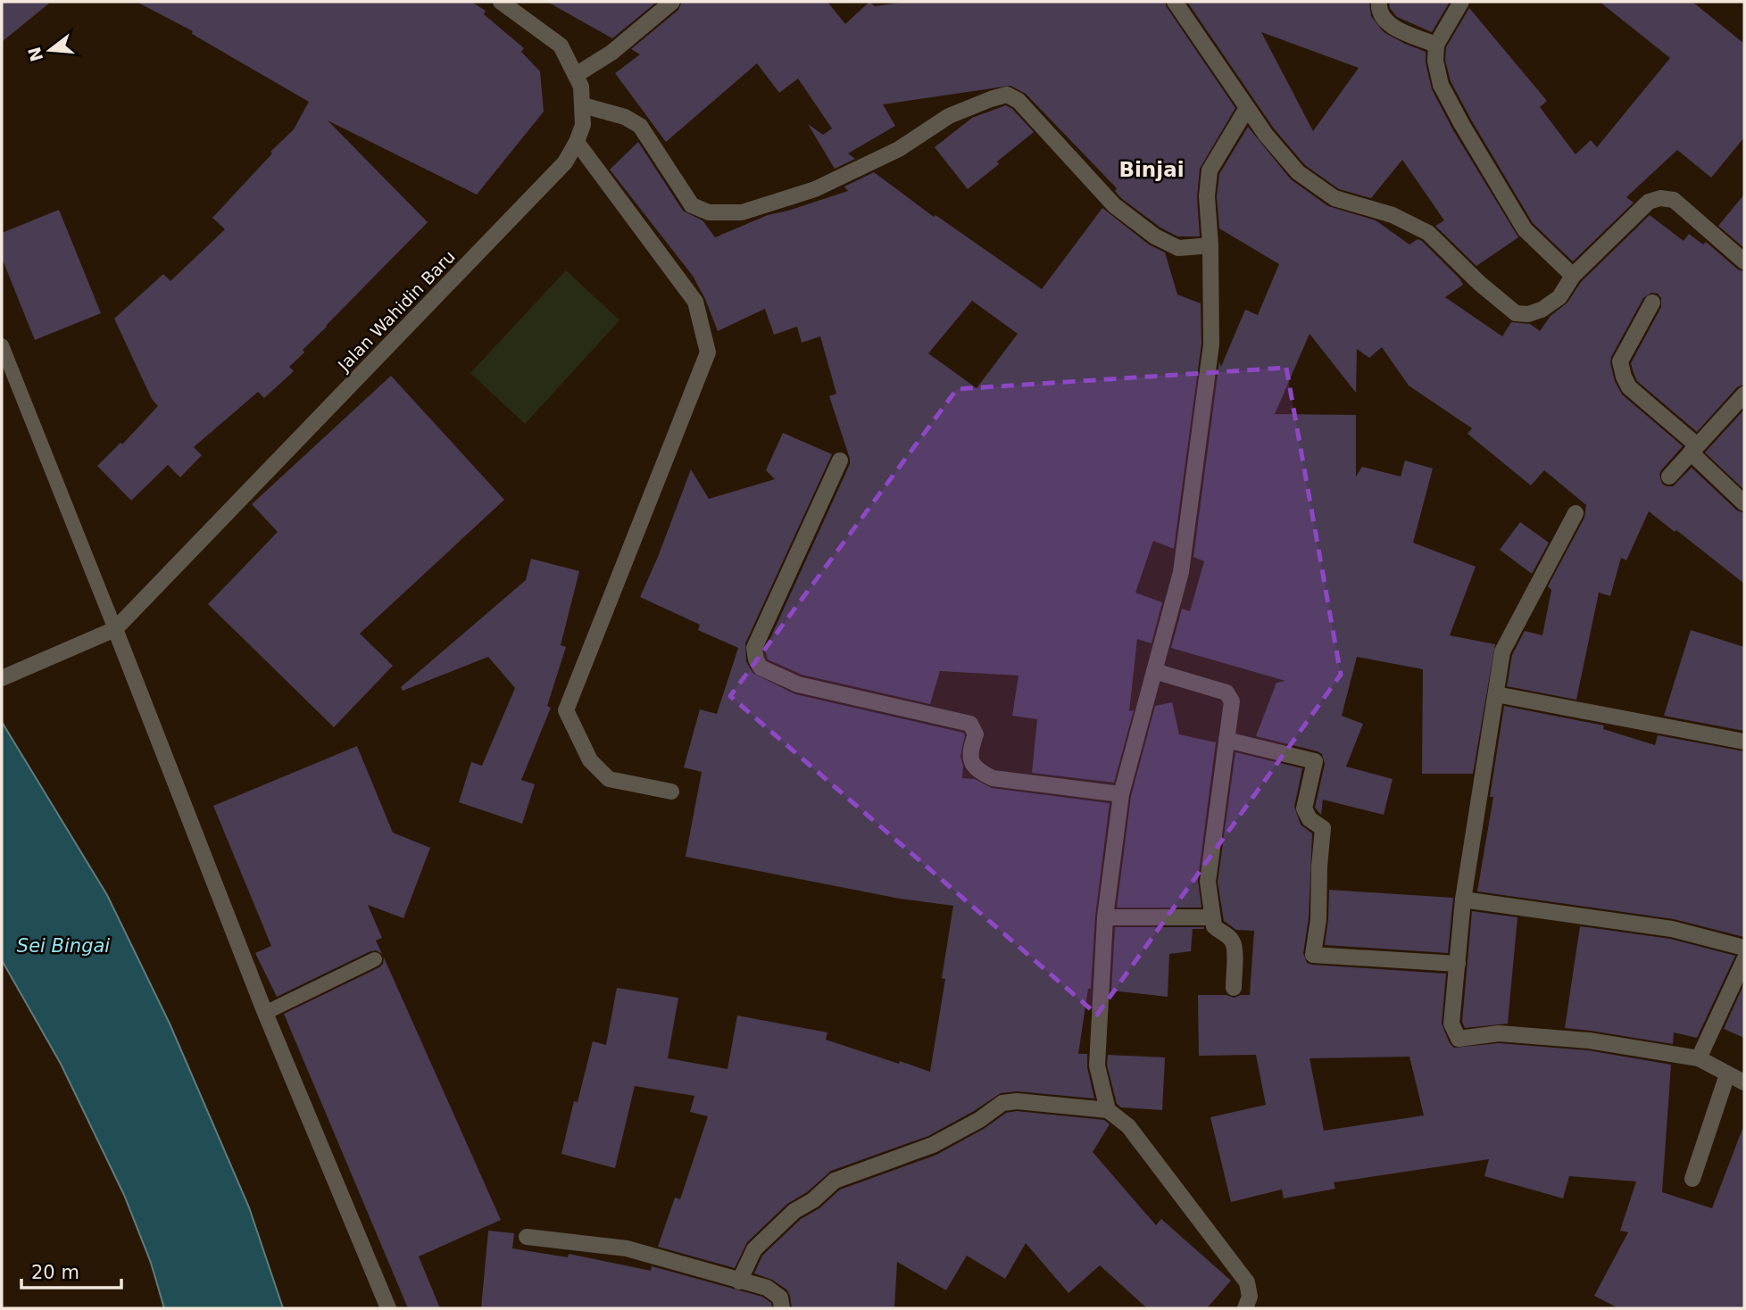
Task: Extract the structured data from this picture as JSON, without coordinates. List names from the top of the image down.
{
  "streets": {
    "street": ["Jalan Wahidin Baru"]
  },
  "districts": ["Binjai"],
  "water": ["Sei Bingai"],
  "scale_bar": "20 m",
  "north": "left"
}
